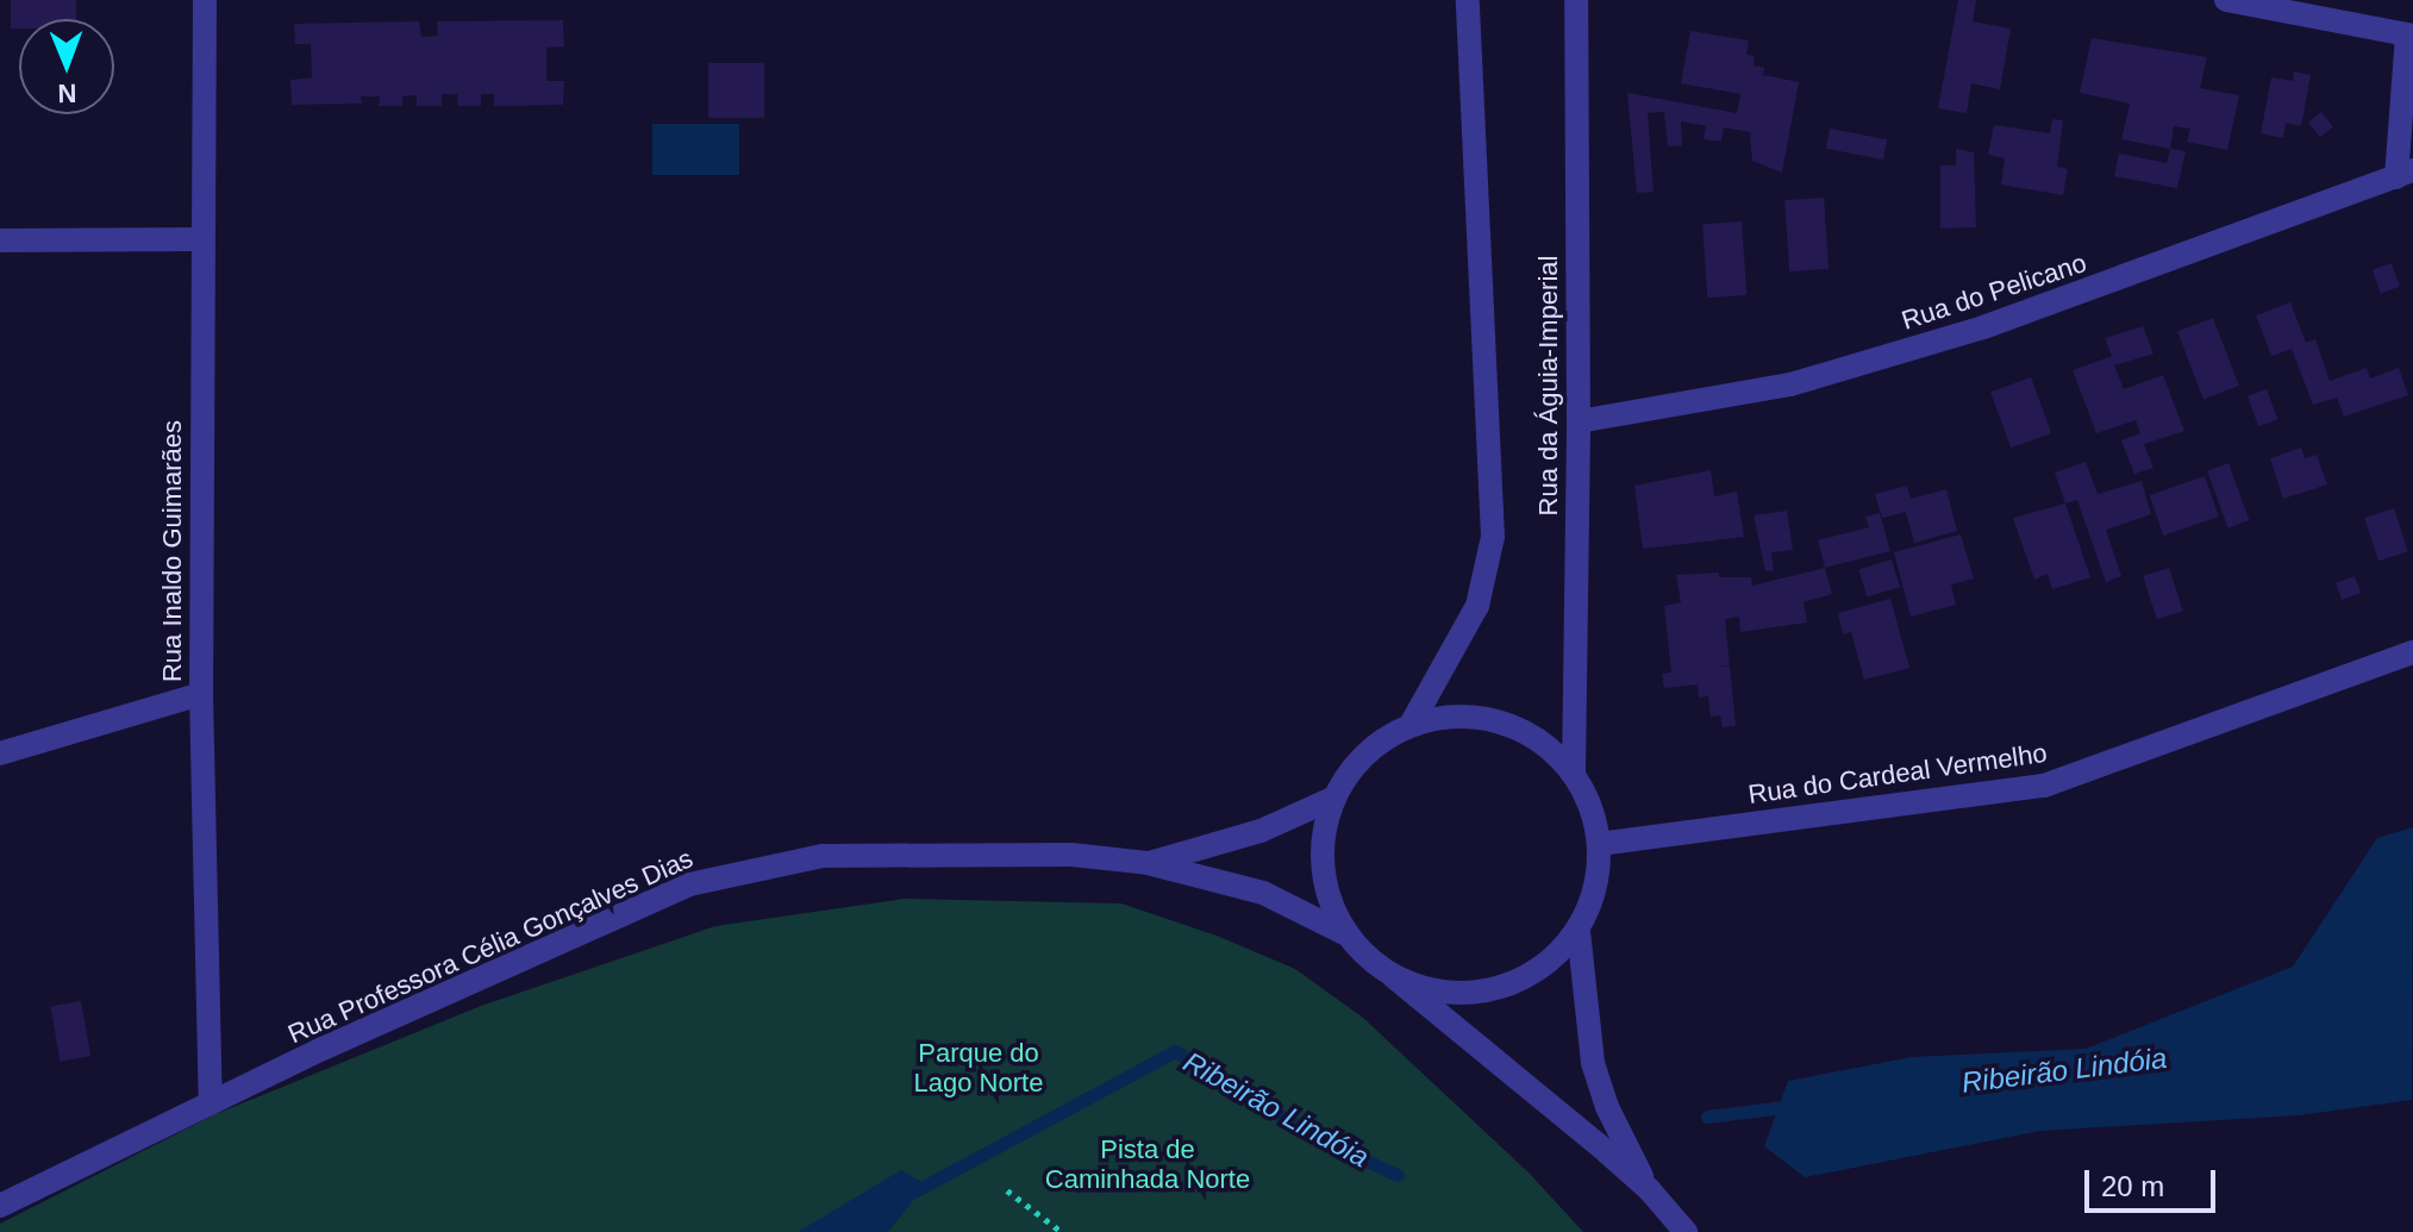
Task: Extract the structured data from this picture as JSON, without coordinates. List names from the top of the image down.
{
  "streets": {
    "street": [
      "Rua do Pelicano",
      "Rua da Águia-Imperial",
      "Rua Inaldo Guimarães",
      "Rua do Cardeal Vermelho",
      "Rua Professora Célia Gonçalves Dias"
    ]
  },
  "crossings": [
    ["Rua do Pelicano", "Rua da Águia-Imperial"],
    ["Rua da Águia-Imperial", "Rua do Cardeal Vermelho"],
    ["Rua Inaldo Guimarães", "Rua Professora Célia Gonçalves Dias"]
  ],
  "water": ["Ribeirão Lindóia"],
  "parks": ["Parque do Lago Norte", "Pista de Caminhada Norte"],
  "scale_bar": "20 m",
  "north": "bottom"
}
